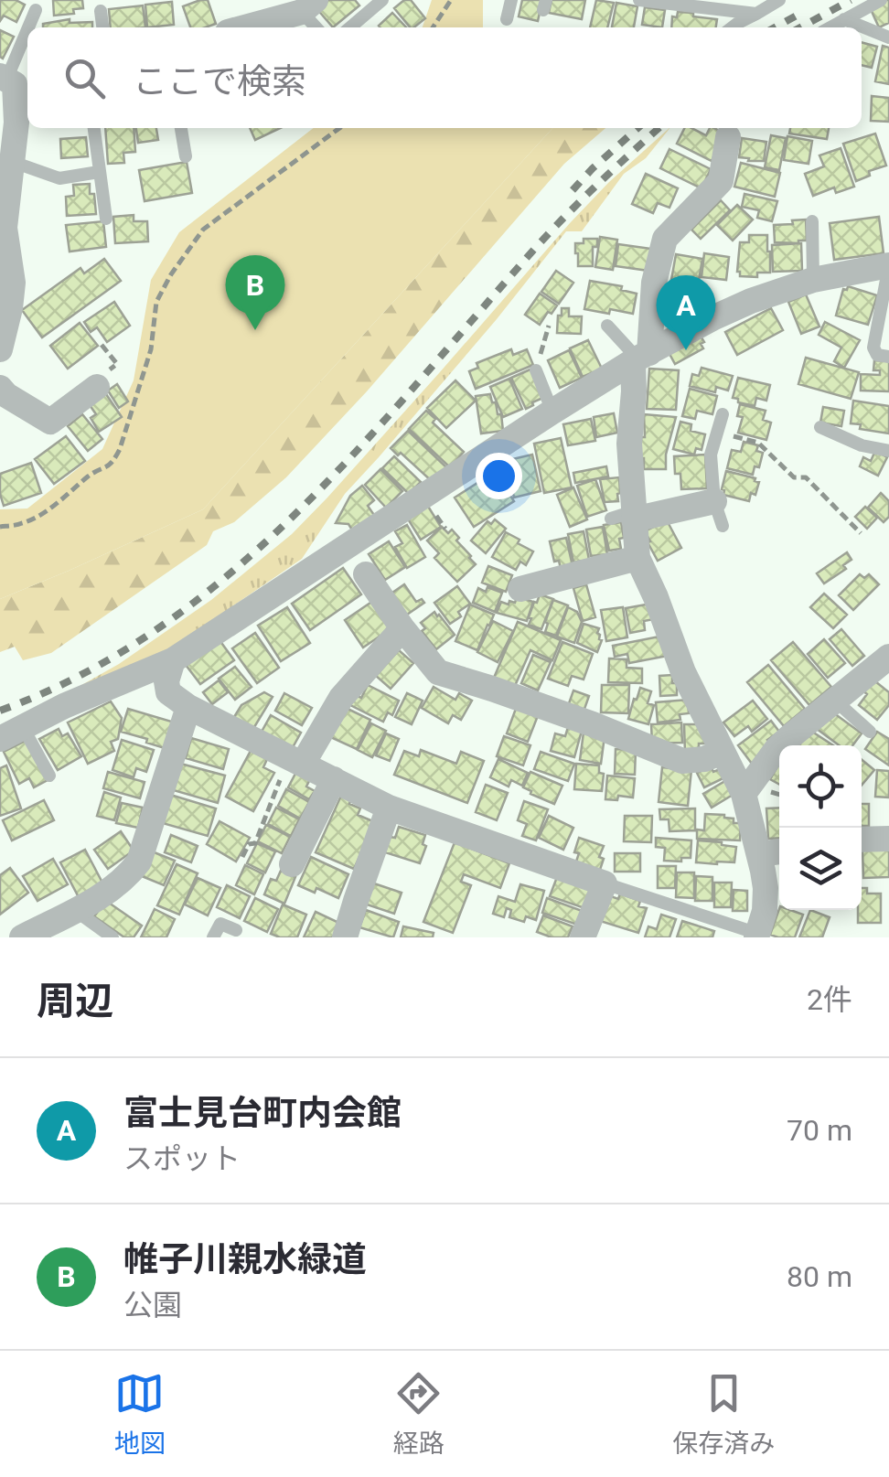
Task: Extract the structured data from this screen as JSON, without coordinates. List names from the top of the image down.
{
  "page": {
    "search": "ここで検索",
    "pins": ["B", "A"],
    "heading": ["周辺", "2件"],
    "list": [
      {
        "mark": "A",
        "name": "富士見台町内会館",
        "note": "スポット",
        "value": "70 m"
      },
      {
        "mark": "B",
        "name": "帷子川親水緑道",
        "note": "公園",
        "value": "80 m"
      }
    ],
    "nav": ["地図", "経路", "保存済み"]
  }
}
